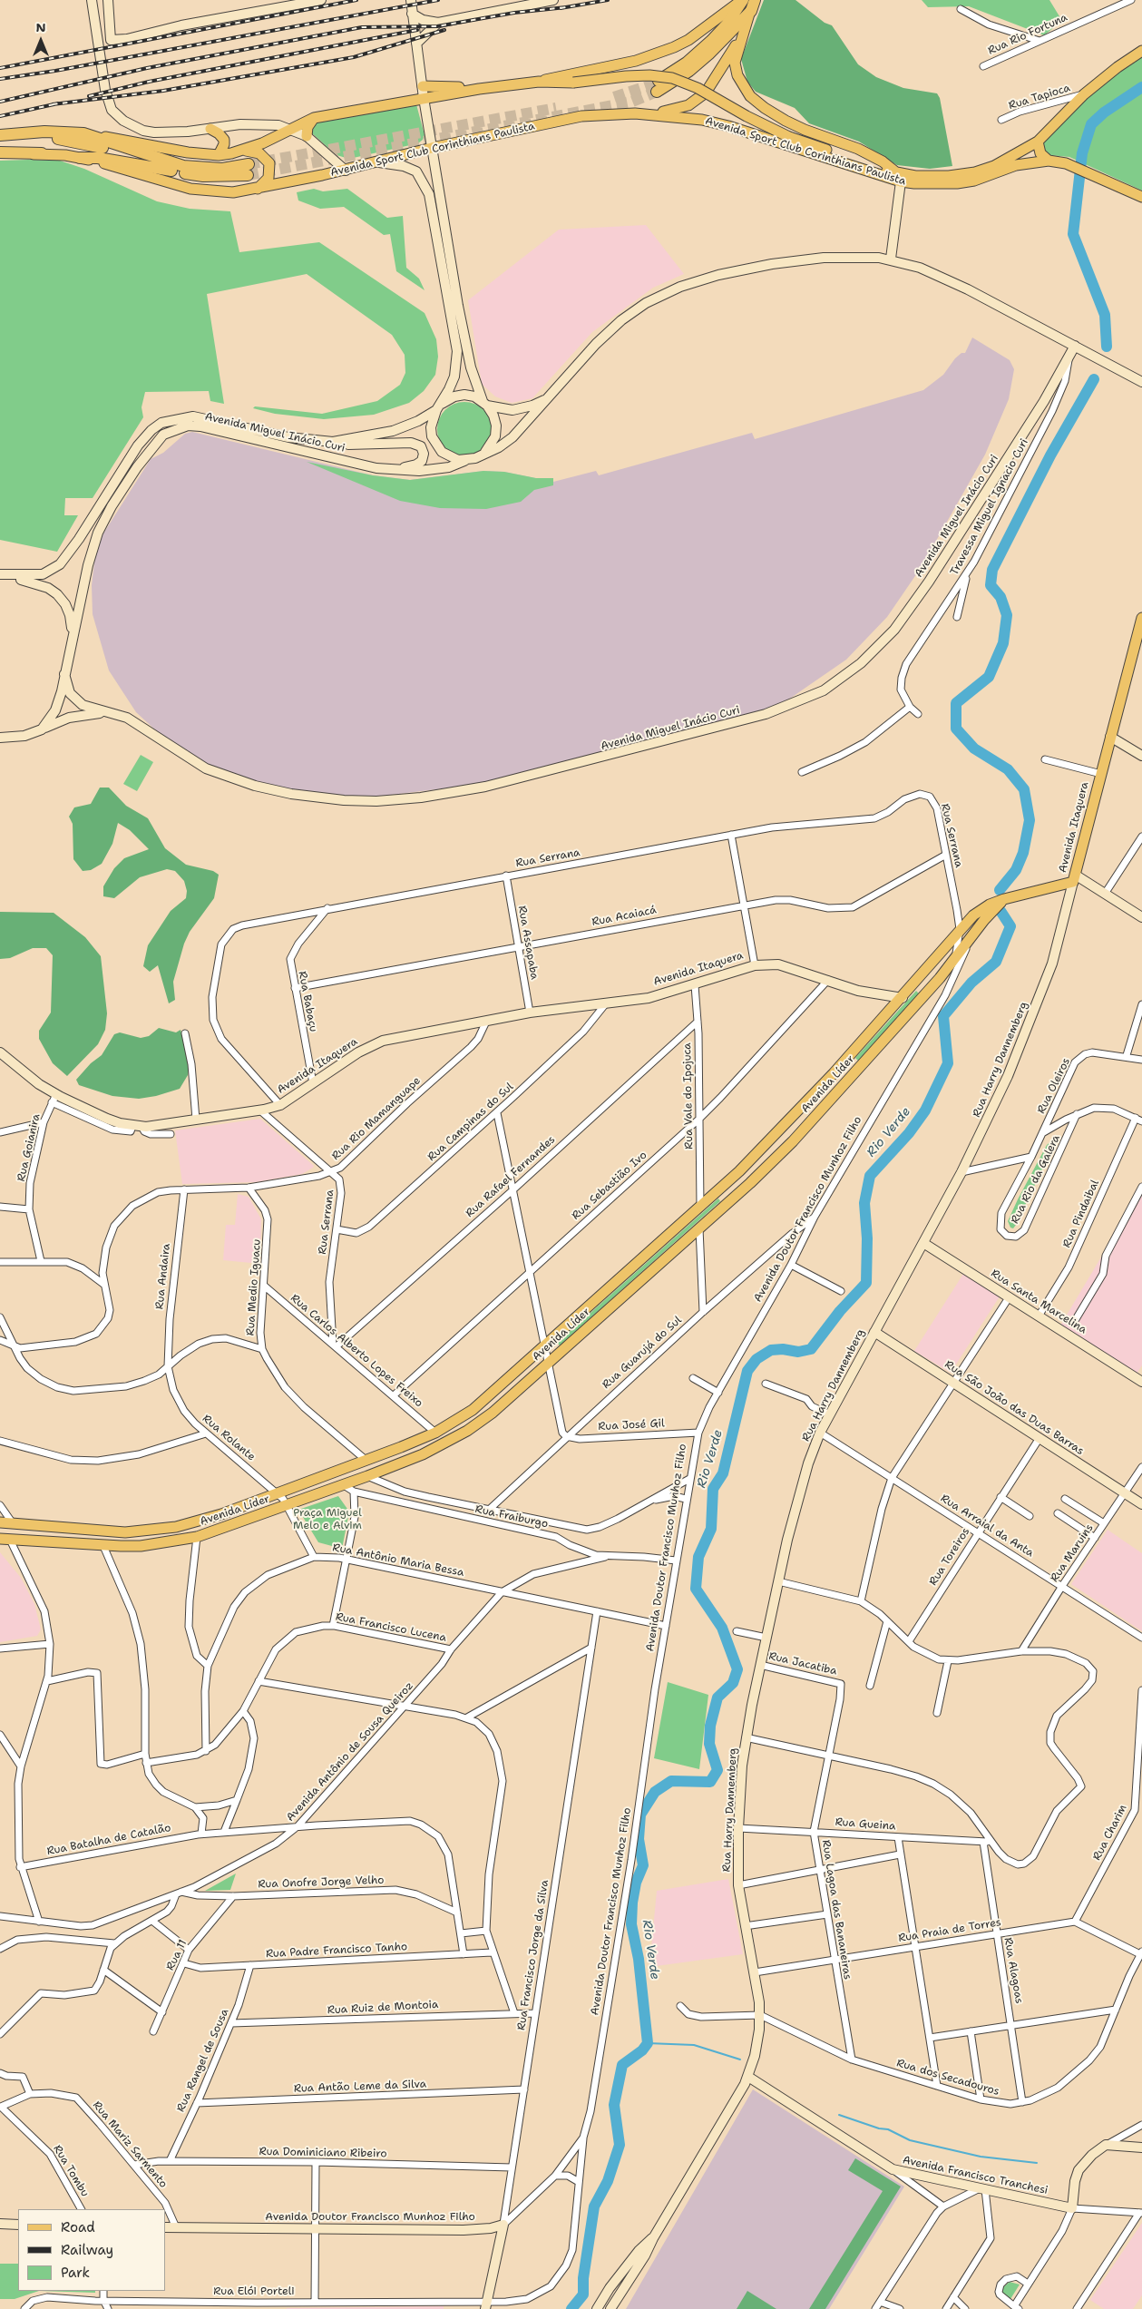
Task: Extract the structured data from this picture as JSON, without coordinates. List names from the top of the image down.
{
  "streets": {
    "highway": ["Avenida Sport Club Corinthians Paulista"],
    "main road": ["Avenida Itaquera", "Avenida Líder"],
    "street": [
      "Rua Rio Fortuna",
      "Rua Tapioca",
      "Avenida Miguel Inácio Curi",
      "Travessa Miguel Ignacio Curi",
      "Rua Serrana",
      "Rua Acaiacá",
      "Rua Assapaba",
      "Rua Babaçu",
      "Rua Harry Dannemberg",
      "Rua Oleiros",
      "Rua Vale do Ipojuca",
      "Rua Rio Mamanguape",
      "Rua Campinas do Sul",
      "Rua Goianira",
      "Rua Rafael Fernandes",
      "Rua Rio da Galera",
      "Rua Sebastião Ivo",
      "Avenida Doutor Francisco Munhoz Filho",
      "Rua Pindaibal",
      "Rua Andaira",
      "Rua Medio Iguacu",
      "Rua Santa Marcelina",
      "Rua Carlos Alberto Lopes Freixo",
      "Rua Guarujá do Sul",
      "Rua São João das Duas Barras",
      "Rua José Gil",
      "Rua Rolante",
      "Rua Fraiburgo",
      "Rua Arraial da Anta",
      "Rua Maruins",
      "Rua Toreiros",
      "Rua Antônio Maria Bessa",
      "Rua Francisco Lucena",
      "Rua Jacatiba",
      "Avenida Antônio de Sousa Queiroz",
      "Rua Gueina",
      "Rua Charim",
      "Rua Batalha de Catalão",
      "Rua Onofre Jorge Velho",
      "Rua Lagoa das Bananeiras",
      "Rua Praia de Torres",
      "Rua Padre Francisco Tanho",
      "Rua 11",
      "Rua Francisco Jorge da Silva",
      "Rua Alagoas",
      "Rua Ruiz de Montoia",
      "Rua Rangel de Sousa",
      "Rua dos Secadouros",
      "Rua Antão Leme da Silva",
      "Rua Mariz Sarmento",
      "Rua Dominiciano Ribeiro",
      "Rua Tombu",
      "Avenida Francisco Tranchesi",
      "Rua Elói Porteli"
    ]
  },
  "crossings": [
    ["Rua Tapioca", "Avenida Sport Club Corinthians Paulista"],
    ["Avenida Miguel Inácio Curi", "Travessa Miguel Ignacio Curi"],
    ["Avenida Itaquera", "Rua Serrana"],
    ["Avenida Itaquera", "Rua Assapaba"],
    ["Avenida Itaquera", "Rua Babaçu"],
    ["Avenida Itaquera", "Rua Harry Dannemberg"],
    ["Avenida Itaquera", "Avenida Líder"],
    ["Avenida Itaquera", "Rua Vale do Ipojuca"],
    ["Avenida Itaquera", "Rua Rio Mamanguape"],
    ["Avenida Itaquera", "Rua Campinas do Sul"],
    ["Avenida Itaquera", "Rua Goianira"],
    ["Avenida Itaquera", "Rua Sebastião Ivo"],
    ["Avenida Itaquera", "Avenida Doutor Francisco Munhoz Filho"],
    ["Rua Serrana", "Rua Acaiacá"],
    ["Rua Serrana", "Rua Assapaba"],
    ["Rua Serrana", "Rua Babaçu"],
    ["Rua Serrana", "Rua Rio Mamanguape"],
    ["Rua Serrana", "Rua Campinas do Sul"],
    ["Rua Serrana", "Rua Rafael Fernandes"],
    ["Rua Serrana", "Avenida Doutor Francisco Munhoz Filho"],
    ["Rua Serrana", "Rua Carlos Alberto Lopes Freixo"],
    ["Rua Acaiacá", "Rua Assapaba"],
    ["Rua Acaiacá", "Rua Babaçu"],
    ["Rua Harry Dannemberg", "Rua Santa Marcelina"],
    ["Rua Harry Dannemberg", "Rua São João das Duas Barras"],
    ["Rua Harry Dannemberg", "Rua Arraial da Anta"],
    ["Rua Harry Dannemberg", "Rua Jacatiba"],
    ["Rua Harry Dannemberg", "Rua Gueina"],
    ["Rua Harry Dannemberg", "Rua Praia de Torres"],
    ["Rua Harry Dannemberg", "Rua dos Secadouros"],
    ["Rua Harry Dannemberg", "Avenida Francisco Tranchesi"],
    ["Avenida Líder", "Rua Vale do Ipojuca"],
    ["Avenida Líder", "Avenida Doutor Francisco Munhoz Filho"],
    ["Avenida Líder", "Rua Medio Iguacu"],
    ["Avenida Líder", "Rua Carlos Alberto Lopes Freixo"],
    ["Avenida Líder", "Rua Rolante"],
    ["Avenida Líder", "Rua Fraiburgo"],
    ["Rua Oleiros", "Rua Rio da Galera"],
    ["Rua Vale do Ipojuca", "Rua Rafael Fernandes"],
    ["Rua Vale do Ipojuca", "Rua Sebastião Ivo"],
    ["Rua Rio Mamanguape", "Rua Andaira"],
    ["Rua Rio Mamanguape", "Rua Medio Iguacu"],
    ["Rua Rafael Fernandes", "Rua Carlos Alberto Lopes Freixo"],
    ["Rua Sebastião Ivo", "Rua Carlos Alberto Lopes Freixo"],
    ["Avenida Doutor Francisco Munhoz Filho", "Rua Guarujá do Sul"],
    ["Avenida Doutor Francisco Munhoz Filho", "Rua José Gil"],
    ["Avenida Doutor Francisco Munhoz Filho", "Rua Fraiburgo"],
    ["Avenida Doutor Francisco Munhoz Filho", "Rua Antônio Maria Bessa"],
    ["Avenida Doutor Francisco Munhoz Filho", "Rua Francisco Jorge da Silva"],
    ["Avenida Doutor Francisco Munhoz Filho", "Rua Mariz Sarmento"],
    ["Avenida Doutor Francisco Munhoz Filho", "Rua Elói Porteli"],
    ["Rua Pindaibal", "Rua Santa Marcelina"],
    ["Rua Andaira", "Rua Rolante"],
    ["Rua Medio Iguacu", "Rua Carlos Alberto Lopes Freixo"],
    ["Rua Guarujá do Sul", "Rua José Gil"],
    ["Rua Guarujá do Sul", "Rua Fraiburgo"],
    ["Rua São João das Duas Barras", "Rua Maruins"],
    ["Rua São João das Duas Barras", "Rua Toreiros"],
    ["Rua Rolante", "Rua Antônio Maria Bessa"],
    ["Rua Fraiburgo", "Avenida Antônio de Sousa Queiroz"],
    ["Rua Arraial da Anta", "Rua Maruins"],
    ["Rua Arraial da Anta", "Rua Toreiros"],
    ["Rua Antônio Maria Bessa", "Rua Francisco Lucena"],
    ["Rua Antônio Maria Bessa", "Avenida Antônio de Sousa Queiroz"],
    ["Rua Antônio Maria Bessa", "Rua Francisco Jorge da Silva"],
    ["Rua Francisco Lucena", "Avenida Antônio de Sousa Queiroz"],
    ["Rua Jacatiba", "Rua Lagoa das Bananeiras"],
    ["Avenida Antônio de Sousa Queiroz", "Rua Batalha de Catalão"],
    ["Avenida Antônio de Sousa Queiroz", "Rua Onofre Jorge Velho"],
    ["Rua Gueina", "Rua Lagoa das Bananeiras"],
    ["Rua Gueina", "Rua Alagoas"],
    ["Rua Charim", "Rua Praia de Torres"],
    ["Rua Batalha de Catalão", "Rua Onofre Jorge Velho"],
    ["Rua Batalha de Catalão", "Rua Padre Francisco Tanho"],
    ["Rua Onofre Jorge Velho", "Rua 11"],
    ["Rua Lagoa das Bananeiras", "Rua Praia de Torres"],
    ["Rua Lagoa das Bananeiras", "Rua dos Secadouros"],
    ["Rua Praia de Torres", "Rua Alagoas"],
    ["Rua Padre Francisco Tanho", "Rua 11"],
    ["Rua Padre Francisco Tanho", "Rua Rangel de Sousa"],
    ["Rua Francisco Jorge da Silva", "Rua Ruiz de Montoia"],
    ["Rua Francisco Jorge da Silva", "Rua Antão Leme da Silva"],
    ["Rua Francisco Jorge da Silva", "Rua Dominiciano Ribeiro"],
    ["Rua Francisco Jorge da Silva", "Rua Elói Porteli"],
    ["Rua Alagoas", "Rua dos Secadouros"],
    ["Rua Ruiz de Montoia", "Rua Rangel de Sousa"],
    ["Rua Rangel de Sousa", "Rua Antão Leme da Silva"],
    ["Rua Rangel de Sousa", "Rua Dominiciano Ribeiro"],
    ["Rua Mariz Sarmento", "Rua Dominiciano Ribeiro"],
    ["Rua Mariz Sarmento", "Rua Tombu"]
  ],
  "water": ["Rio Verde"],
  "parks": ["Praça Miguel Melo e Alvim"],
  "legend": ["Road", "Railway", "Park"],
  "north": "top"
}
